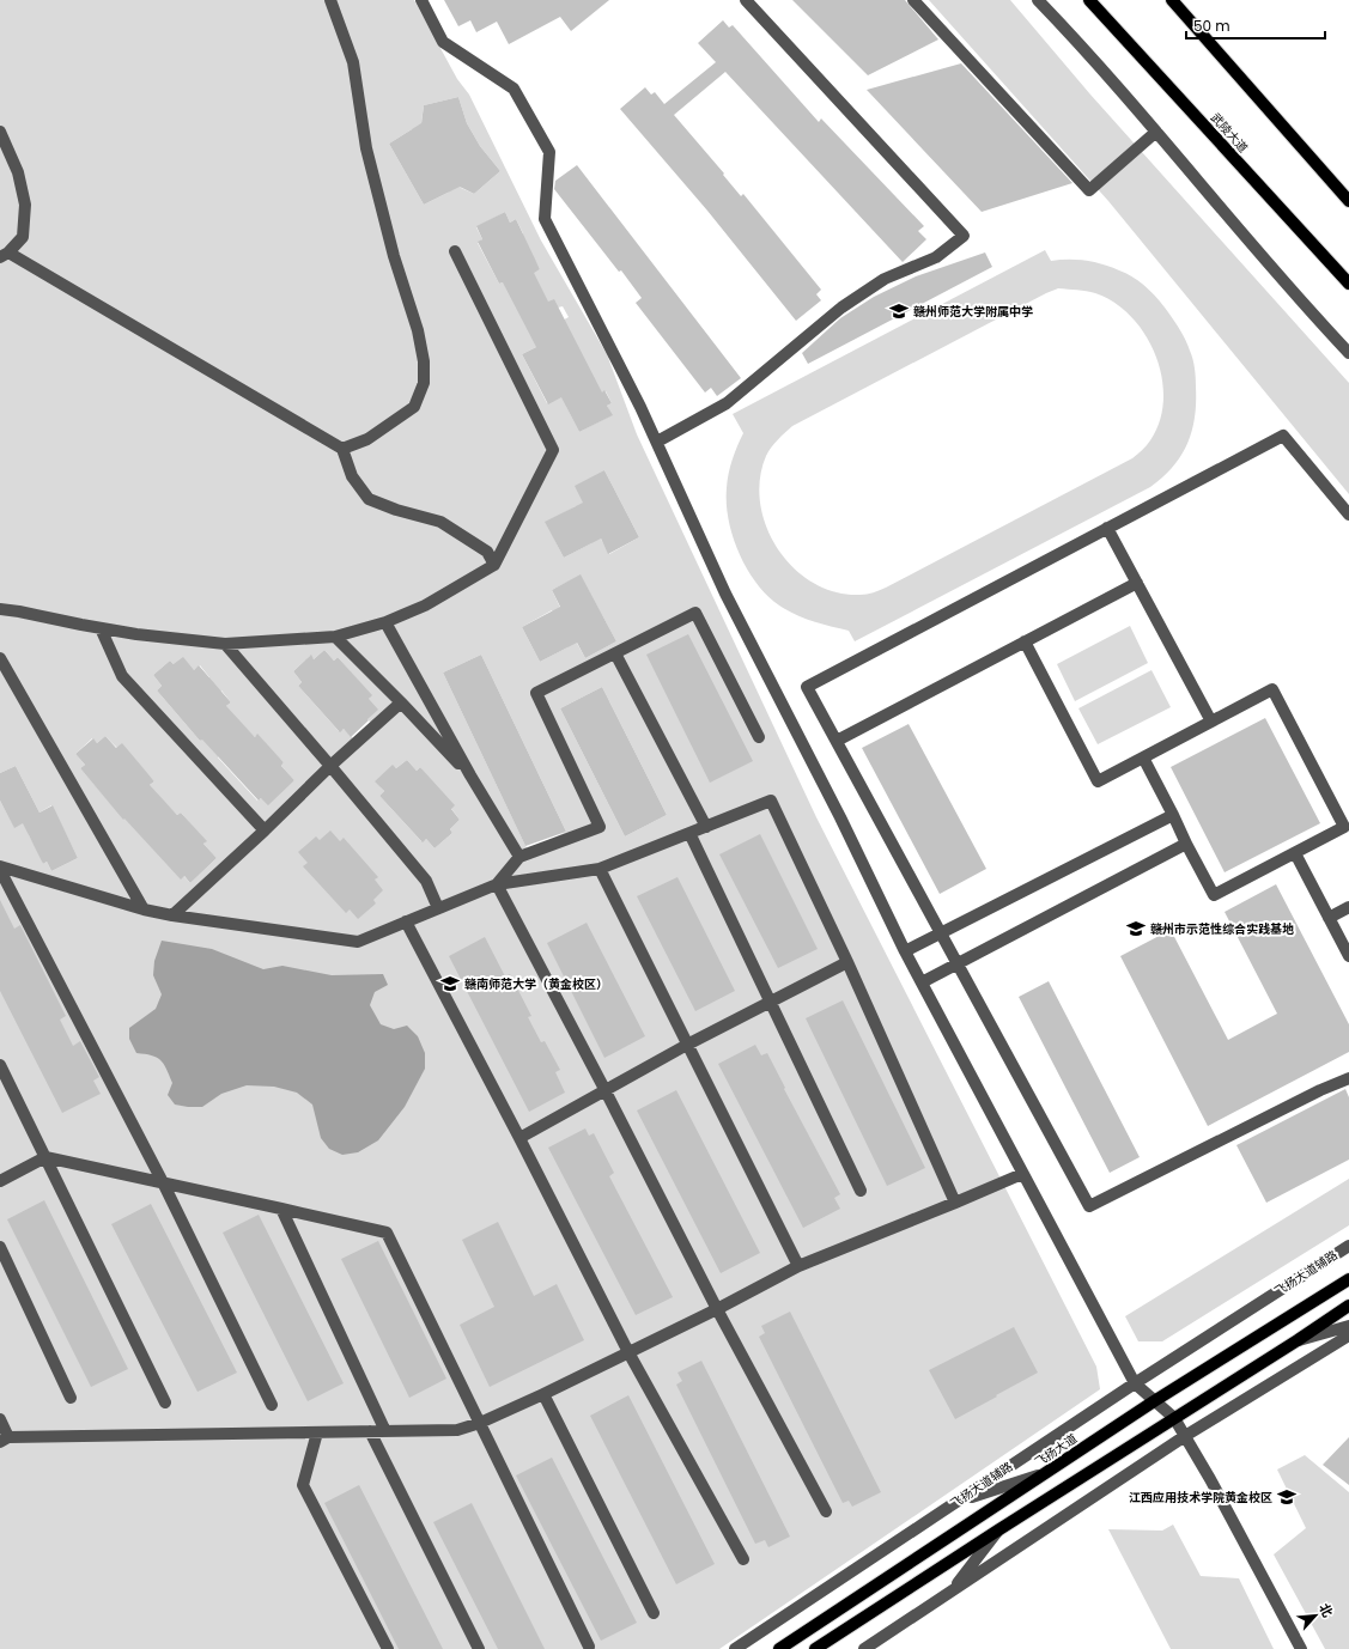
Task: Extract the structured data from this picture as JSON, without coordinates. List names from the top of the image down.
{
  "streets": {
    "main road": ["武陵大道", "飞扬大道"],
    "street": ["飞扬大道辅路"]
  },
  "places": {
    "school or university": [
      "赣州师范大学附属中学",
      "赣州市示范性综合实践基地",
      "赣南师范大学（黄金校区）",
      "江西应用技术学院黄金校区"
    ]
  },
  "scale_bar": "50 m",
  "north": "top right"
}
